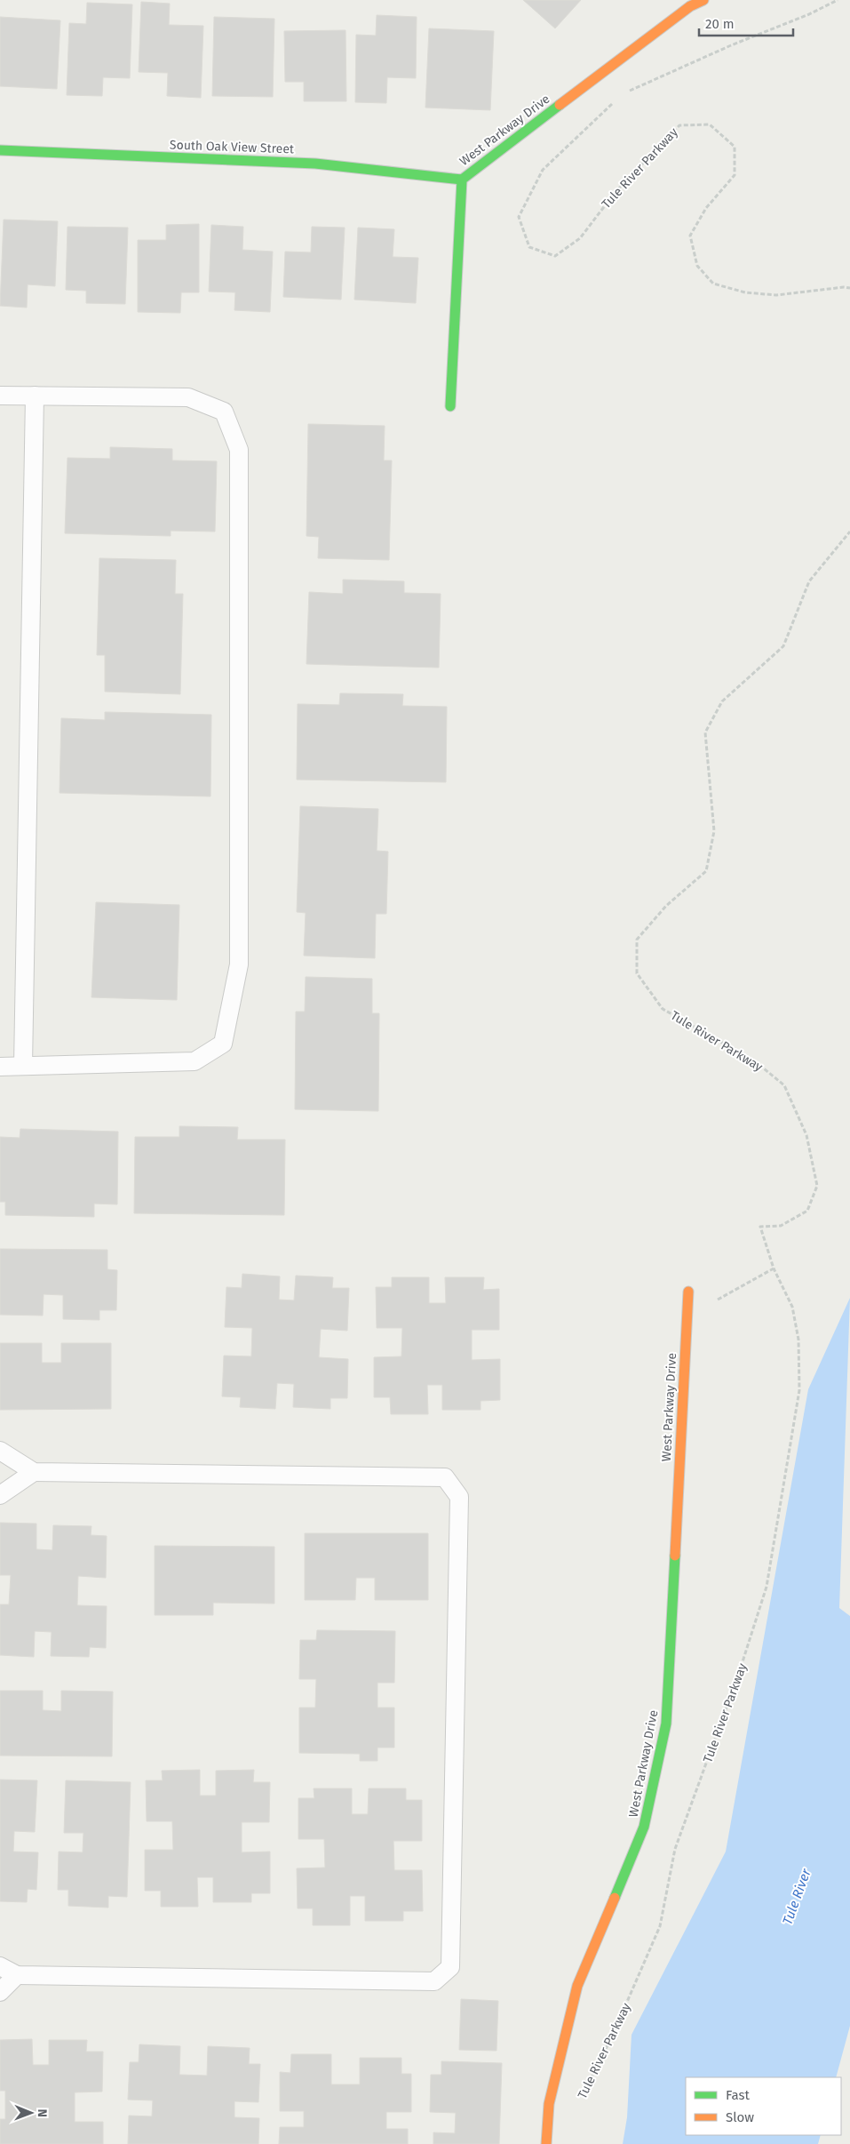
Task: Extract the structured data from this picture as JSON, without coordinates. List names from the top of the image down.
{
  "streets": {
    "street": ["West Parkway Drive", "South Oak View Street"],
    "path": ["Tule River Parkway"]
  },
  "crossings": [
    ["West Parkway Drive", "South Oak View Street"]
  ],
  "water": ["Tule River"],
  "legend": ["Fast", "Slow"],
  "scale_bar": "20 m",
  "north": "right"
}
